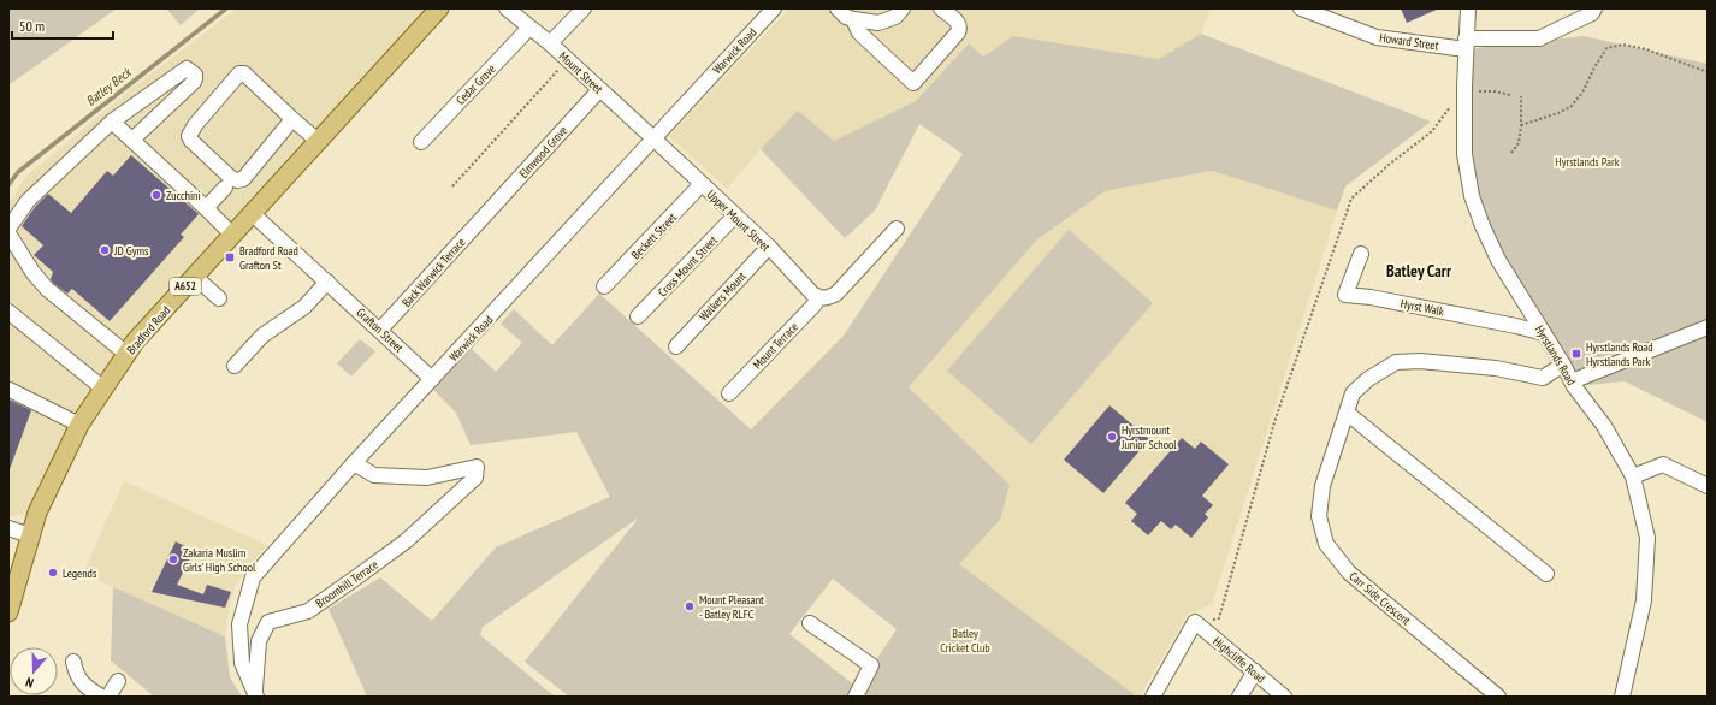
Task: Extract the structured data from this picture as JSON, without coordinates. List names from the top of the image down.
{
  "streets": {
    "main road": ["A652", "Bradford Road"],
    "street": [
      "Howard Street",
      "Warwick Road",
      "Mount Street",
      "Cedar Grove",
      "Elmwood Grove",
      "Upper Mount Street",
      "Beckett Street",
      "Cross Mount Street",
      "Back Warwick Terrace",
      "Walkers Mount",
      "Hyrst Walk",
      "Grafton Street",
      "Mount Terrace",
      "Hyrstlands Road",
      "Broomhill Terrace",
      "Carr Side Crescent",
      "Highcliffe Road"
    ]
  },
  "crossings": [
    ["Howard Street", "Hyrstlands Road"],
    ["Warwick Road", "Mount Street"],
    ["Warwick Road", "Upper Mount Street"],
    ["Warwick Road", "Grafton Street"],
    ["Warwick Road", "Broomhill Terrace"],
    ["Mount Street", "Cedar Grove"],
    ["Mount Street", "Elmwood Grove"],
    ["Mount Street", "Upper Mount Street"],
    ["Elmwood Grove", "Back Warwick Terrace"],
    ["Upper Mount Street", "Beckett Street"],
    ["Upper Mount Street", "Cross Mount Street"],
    ["Upper Mount Street", "Walkers Mount"],
    ["Upper Mount Street", "Mount Terrace"],
    ["Back Warwick Terrace", "Grafton Street"],
    ["Hyrst Walk", "Hyrstlands Road"],
    ["Bradford Road", "Grafton Street"],
    ["Hyrstlands Road", "Carr Side Crescent"]
  ],
  "districts": ["Batley Carr"],
  "water": ["Batley Beck"],
  "parks": ["Hyrstlands Park", "Batley Cricket Club"],
  "places": {
    "other": [
      "Zucchini",
      "JD Gyms",
      "Hyrstmount Junior School",
      "Zakaria Muslim Girls' High School",
      "Legends",
      "Mount Pleasant - Batley RLFC"
    ],
    "transit": ["Bradford Road Grafton St", "Hyrstlands Road Hyrstlands Park"]
  },
  "scale_bar": "50 m",
  "north": "bottom"
}
